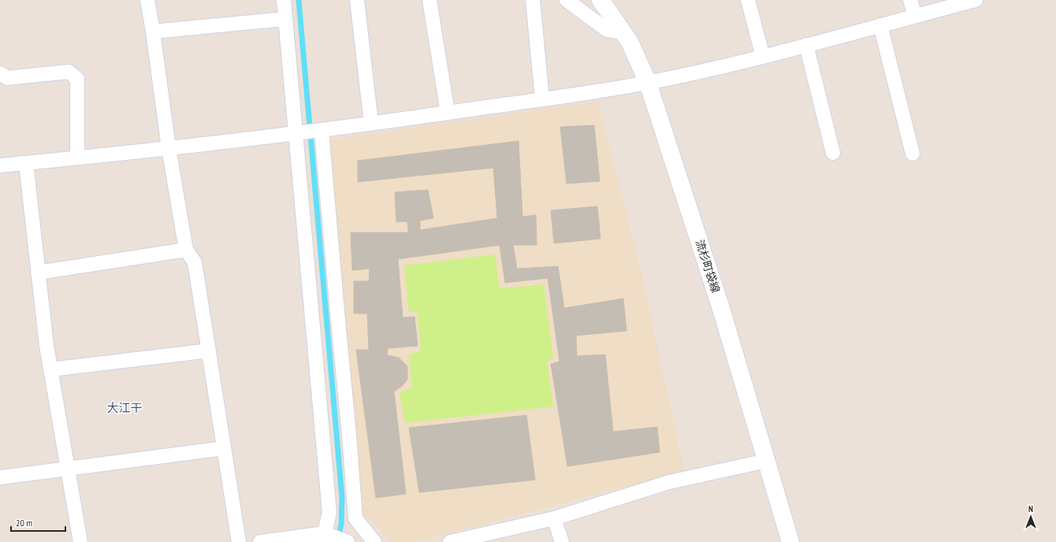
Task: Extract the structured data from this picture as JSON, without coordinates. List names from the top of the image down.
{
  "streets": {
    "main road": ["流杉町袋線"]
  },
  "districts": ["大江干"],
  "scale_bar": "20 m",
  "north": "top"
}
